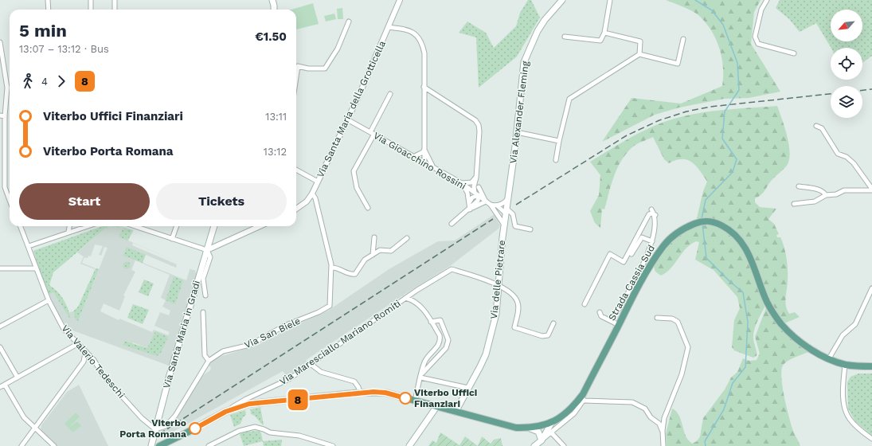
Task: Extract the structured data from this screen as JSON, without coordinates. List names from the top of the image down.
{
  "streets": {
    "main road": [
      "Via Alexander Fleming",
      "Via delle Pietrare",
      "Strada Cassia Sud",
      "Via Santa Maria in Gradi"
    ],
    "street": [
      "Via Santa Maria della Grotticella",
      "Via Gioacchino Rossini",
      "Via San Biele",
      "Via Maresciallo Mariano Romiti",
      "Via Valerio Tedeschi"
    ]
  },
  "crossings": [
    ["Via Santa Maria della Grotticella", "Via Gioacchino Rossini"],
    ["Via Santa Maria della Grotticella", "Via San Biele"],
    ["Via Alexander Fleming", "Via delle Pietrare"],
    ["Via delle Pietrare", "Via Maresciallo Mariano Romiti"],
    ["Via San Biele", "Via Santa Maria in Gradi"],
    ["Via San Biele", "Via Valerio Tedeschi"],
    ["Via Santa Maria in Gradi", "Via Valerio Tedeschi"]
  ],
  "places": ["Viterbo Uffici Finanziari", "Viterbo Porta Romana"],
  "lines": ["bus line 8"],
  "north": "bottom left",
  "page": {
    "on_map": "8",
    "heading": ["5 min", "13:07 – 13:12 · Bus", "€1.50"],
    "legs": ["4", "8"],
    "list": [
      {
        "name": "Viterbo Uffici Finanziari",
        "value": "13:11"
      },
      {
        "name": "Viterbo Porta Romana",
        "value": "13:12"
      }
    ],
    "buttons": ["Start", "Tickets"]
  }
}
